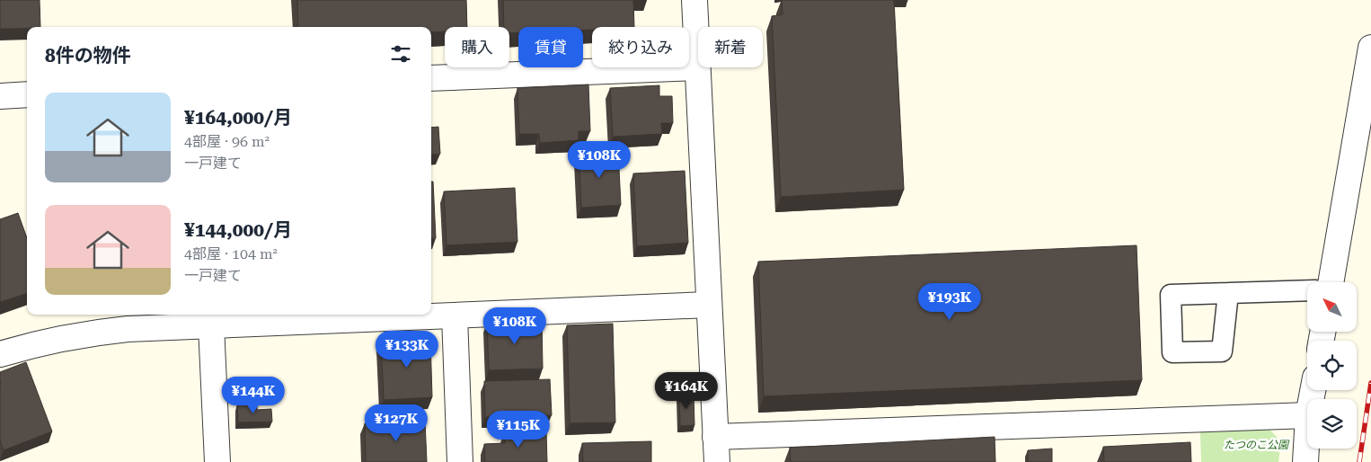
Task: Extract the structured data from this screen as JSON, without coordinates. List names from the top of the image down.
{
  "parks": ["たつのこ公園"],
  "north": "top left",
  "page": {
    "chip": [
      "購入",
      "賃貸",
      "絞り込み",
      "新着"
    ],
    "heading": "8件の物件",
    "list": [
      {
        "name": "¥164,000/月",
        "note": "4部屋 · 96 m² · 一戸建て"
      },
      {
        "name": "¥144,000/月",
        "note": "4部屋 · 104 m² · 一戸建て"
      }
    ],
    "price": [
      "¥108K",
      "¥193K",
      "¥108K",
      "¥133K",
      "¥164K",
      "¥144K",
      "¥127K",
      "¥115K"
    ]
  }
}
